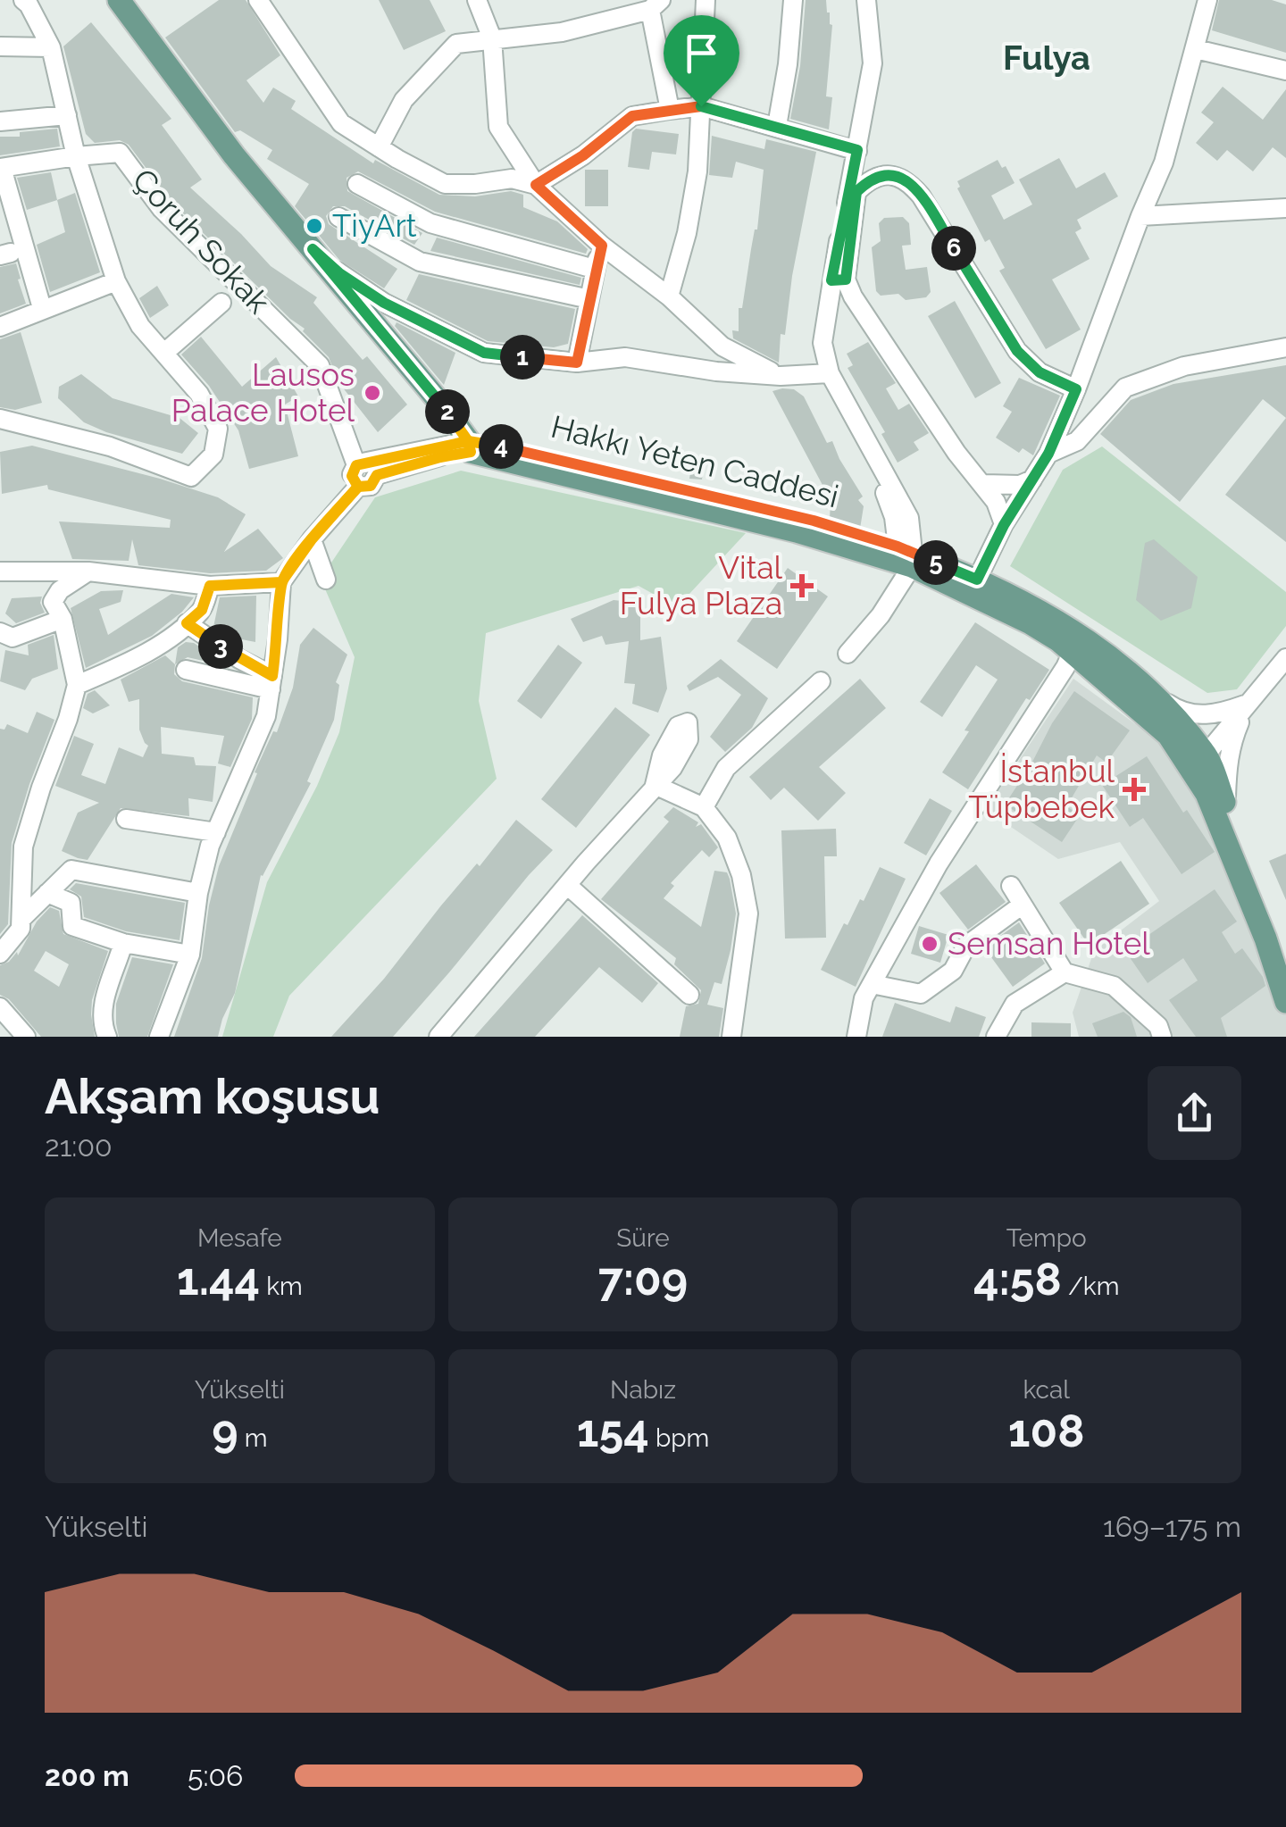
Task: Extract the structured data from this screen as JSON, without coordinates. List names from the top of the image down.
{
  "streets": {
    "main road": ["Hakkı Yeten Caddesi"],
    "street": ["Çoruh Sokak"]
  },
  "crossings": [
    ["Çoruh Sokak", "Hakkı Yeten Caddesi"]
  ],
  "districts": ["Fulya"],
  "places": {
    "other": ["TiyArt", "Lausos Palace Hotel", "Semsan Hotel"],
    "health": ["Vital Fulya Plaza", "İstanbul Tüpbebek"]
  },
  "page": {
    "pins": [
      "6",
      "1",
      "2",
      "4",
      "5",
      "3"
    ],
    "heading": ["Akşam koşusu", "21:00"],
    "stats": [
      ["Mesafe", "1.44 km"],
      ["Süre", "7:09"],
      ["Tempo", "4:58 /km"],
      ["Yükselti", "9 m"],
      ["Nabız", "154 bpm"],
      ["kcal", "108"]
    ],
    "chart": ["Yükselti", "169–175 m"],
    "list": [
      {
        "name": "200 m",
        "note": "5:06"
      }
    ]
  }
}
